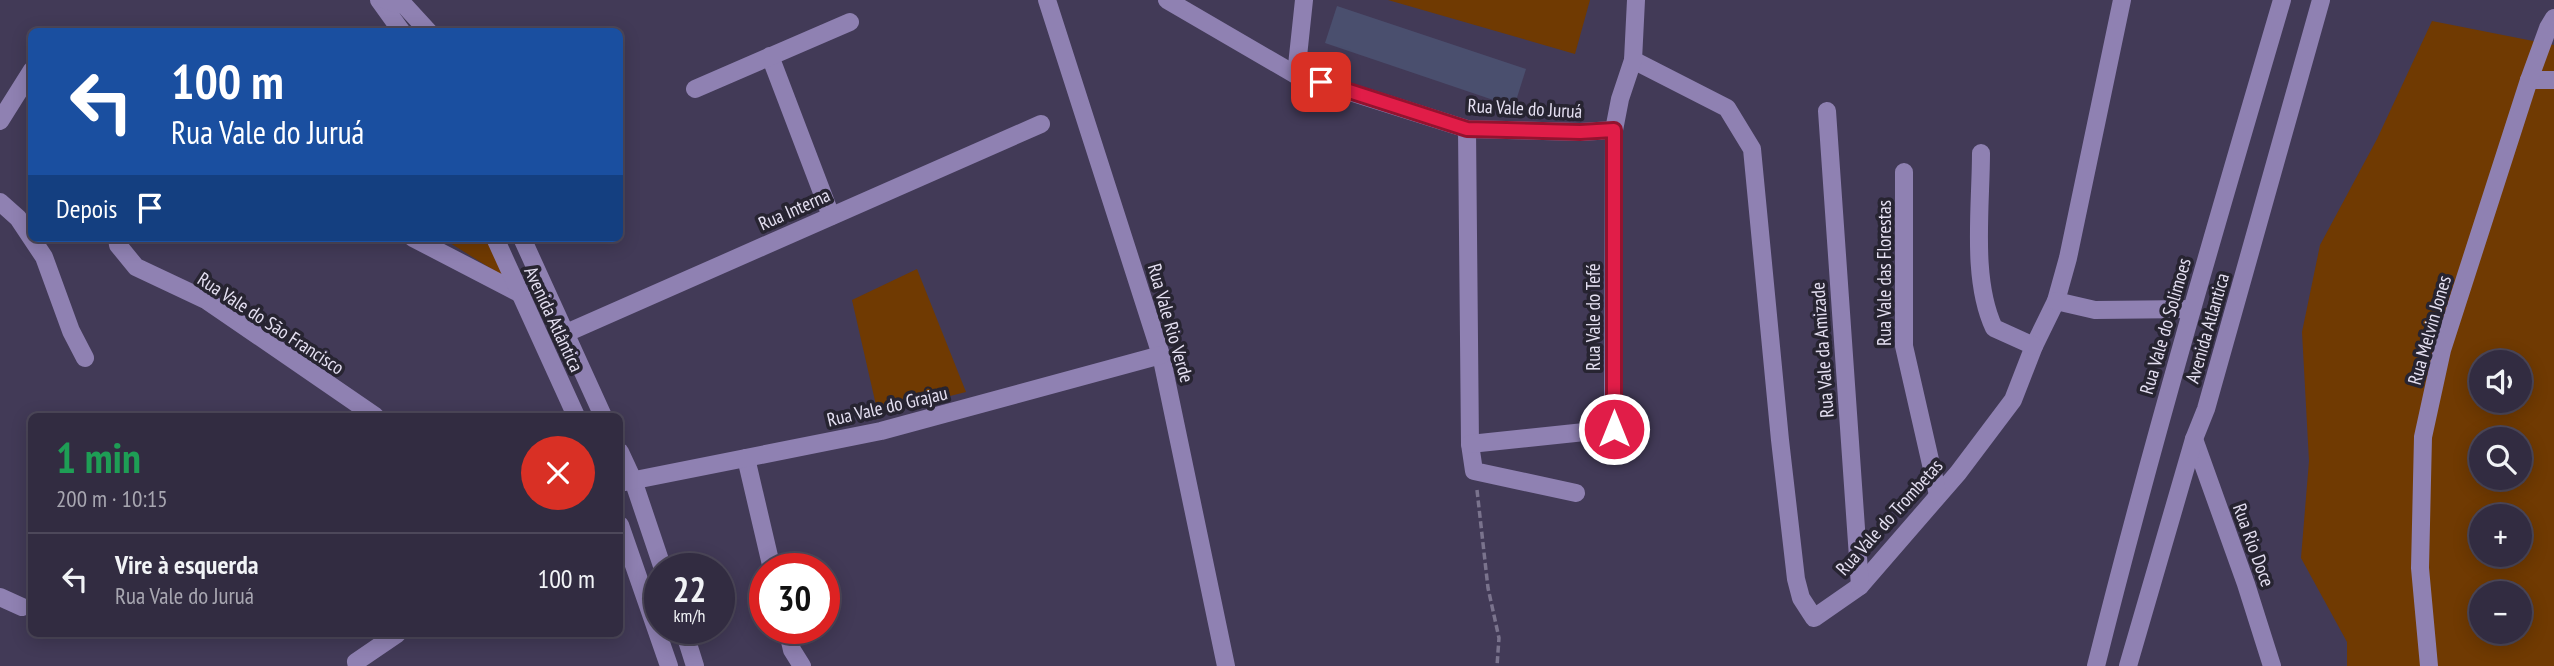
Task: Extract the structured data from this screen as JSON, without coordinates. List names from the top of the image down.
{
  "streets": {
    "street": [
      "Rua Vale do Juruá",
      "Rua Interna",
      "Rua Vale das Florestas",
      "Rua Vale do Tefé",
      "Avenida Atlântica",
      "Rua Vale do São Francisco",
      "Rua Vale Rio Verde",
      "Rua Vale do Solimoes",
      "Avenida Atlantica",
      "Rua Melvin Jones",
      "Rua Vale da Amizade",
      "Rua Vale do Grajau",
      "Rua Vale do Trombetas",
      "Rua Rio Doce"
    ]
  },
  "crossings": [
    ["Rua Vale do Juruá", "Rua Vale do Tefé"],
    ["Rua Interna", "Avenida Atlântica"],
    ["Rua Vale das Florestas", "Rua Vale do Trombetas"],
    ["Rua Vale do Tefé", "Rua Vale do Trombetas"],
    ["Rua Vale Rio Verde", "Rua Vale do Grajau"],
    ["Avenida Atlantica", "Rua Rio Doce"],
    ["Rua Vale da Amizade", "Rua Vale do Trombetas"]
  ],
  "page": {
    "turn": ["100 m", "Rua Vale do Juruá"],
    "then": "Depois",
    "map_buttons": ["+", "−"],
    "heading": ["1 min", "200 m · 10:15"],
    "list": [
      {
        "name": "Vire à esquerda",
        "note": "Rua Vale do Juruá",
        "value": "100 m"
      }
    ],
    "speed": "22 km/h",
    "limit": "30"
  }
}
